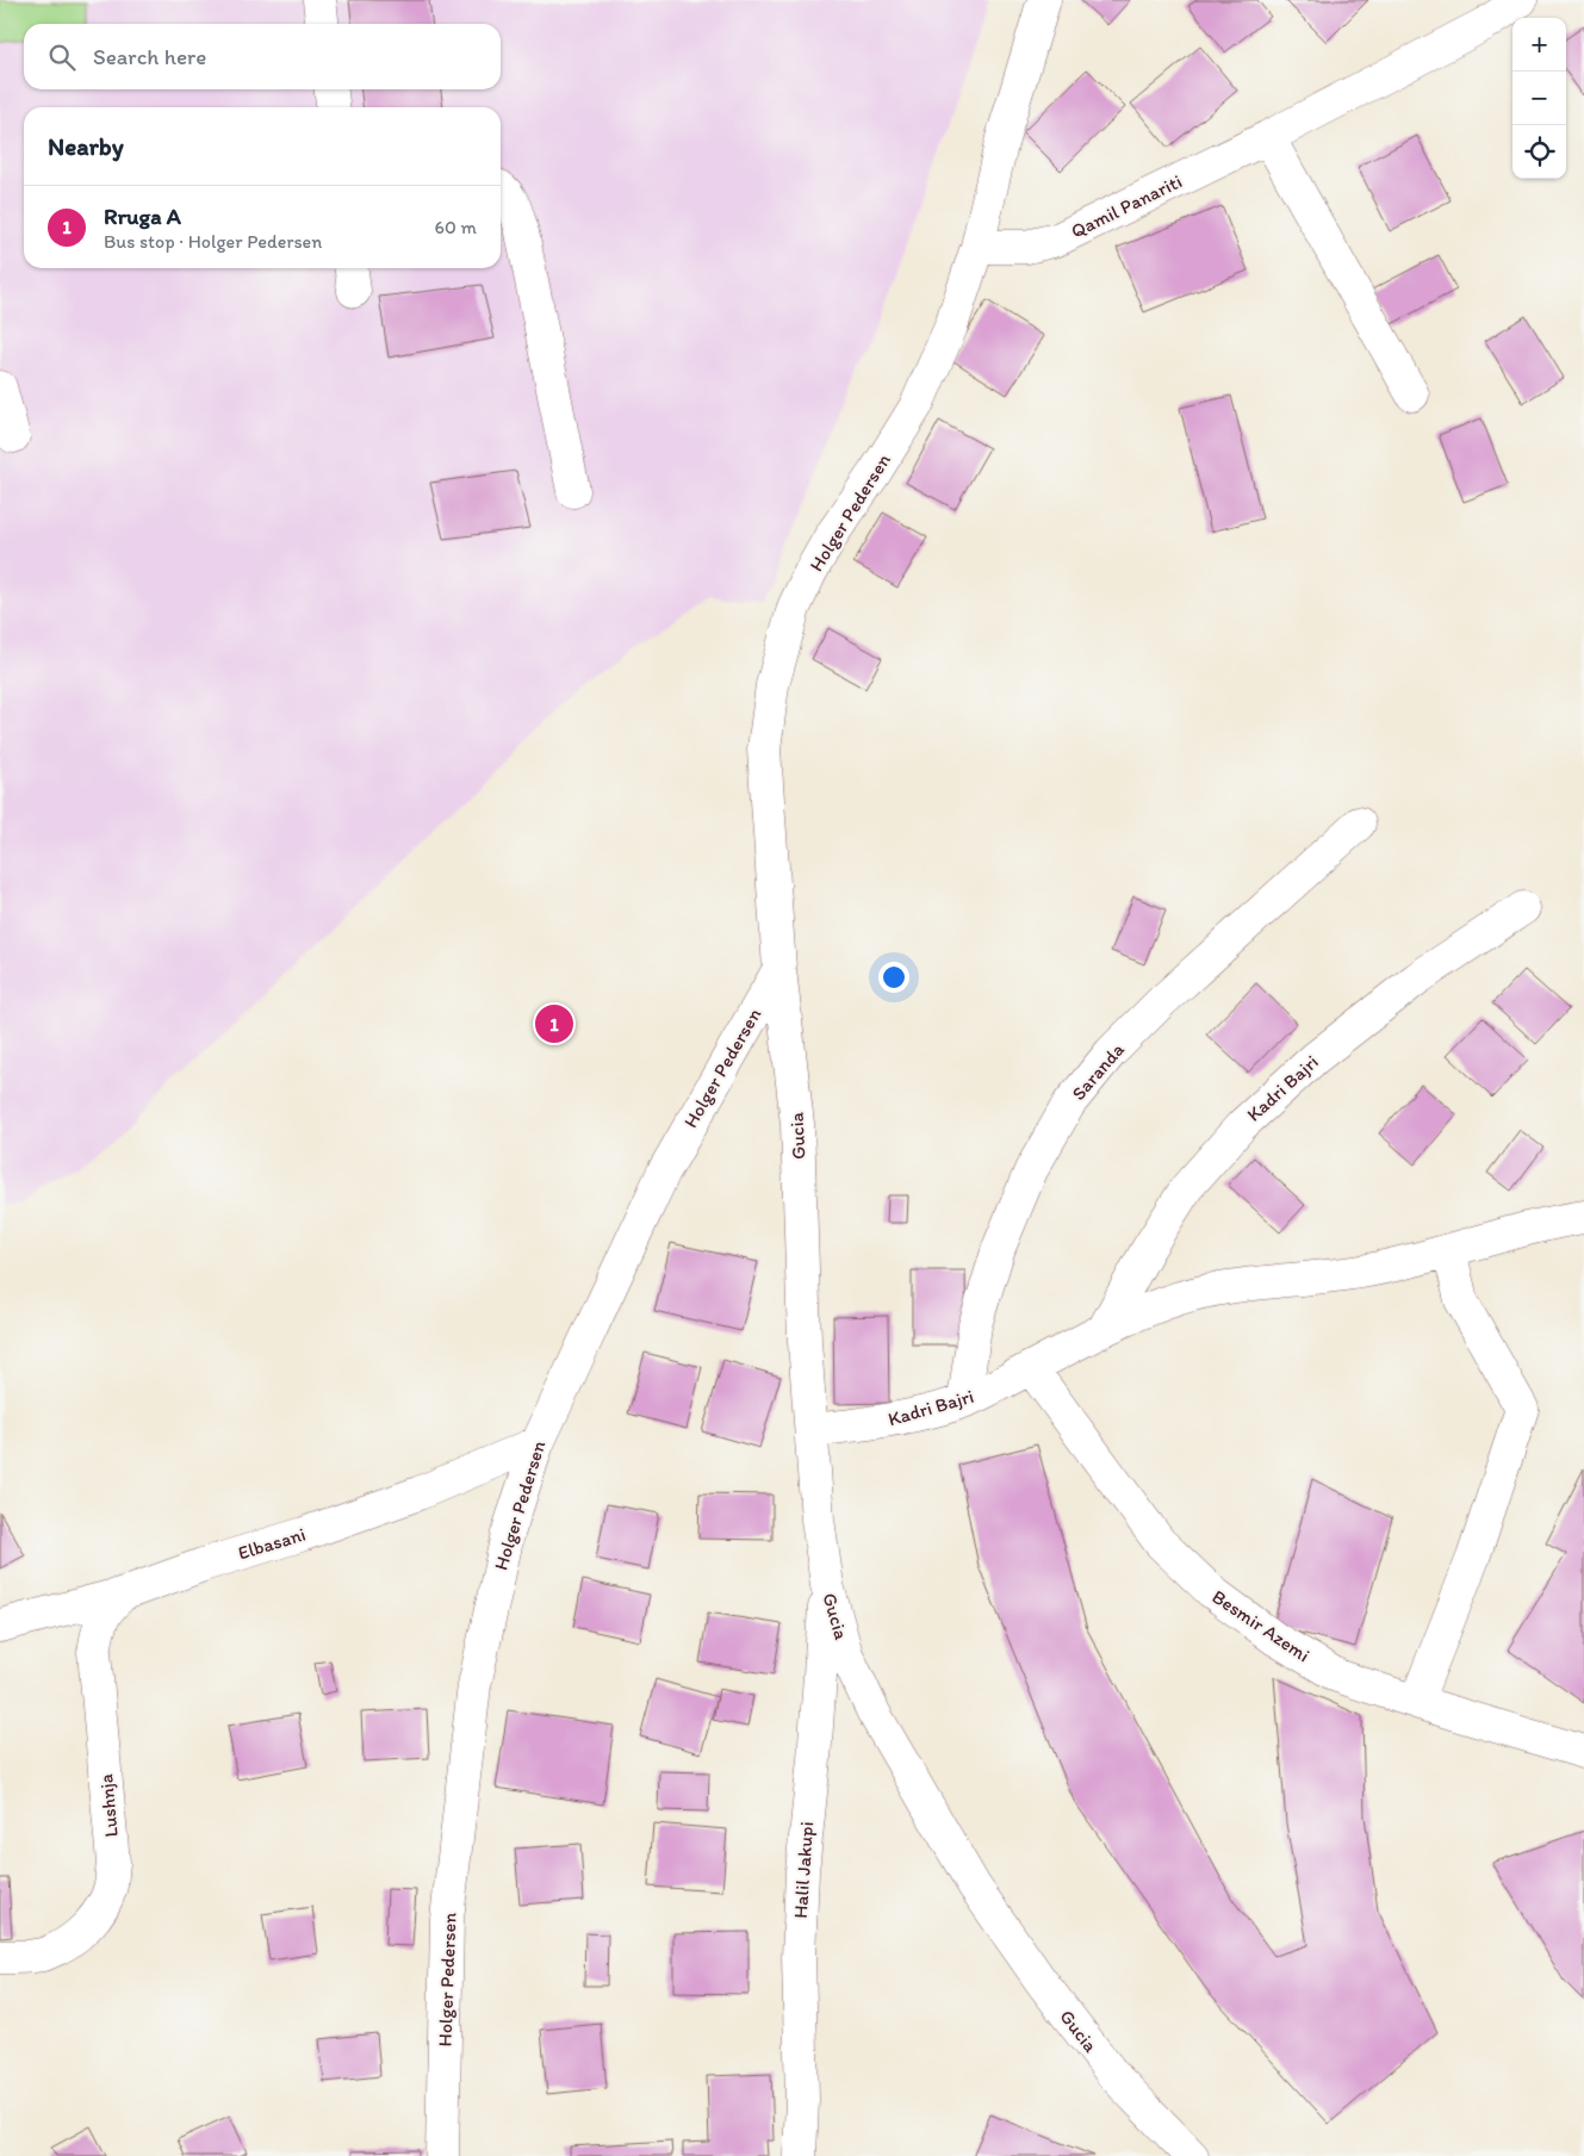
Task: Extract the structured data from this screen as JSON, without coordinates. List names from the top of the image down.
{
  "streets": {
    "street": [
      "Qamil Panariti",
      "Holger Pedersen",
      "Saranda",
      "Kadri Bajri",
      "Gucia",
      "Elbasani",
      "Besmir Azemi",
      "Lushnja",
      "Halil Jakupi"
    ]
  },
  "crossings": [
    ["Qamil Panariti", "Holger Pedersen"],
    ["Holger Pedersen", "Gucia"],
    ["Holger Pedersen", "Elbasani"],
    ["Saranda", "Kadri Bajri"],
    ["Kadri Bajri", "Gucia"],
    ["Kadri Bajri", "Besmir Azemi"],
    ["Gucia", "Halil Jakupi"],
    ["Elbasani", "Lushnja"]
  ],
  "page": {
    "map_buttons": ["+", "−"],
    "search": "Search here",
    "heading": "Nearby",
    "list": [
      {
        "mark": "1",
        "name": "Rruga A",
        "note": "Bus stop · Holger Pedersen",
        "value": "60 m"
      }
    ],
    "pins": "1"
  }
}
